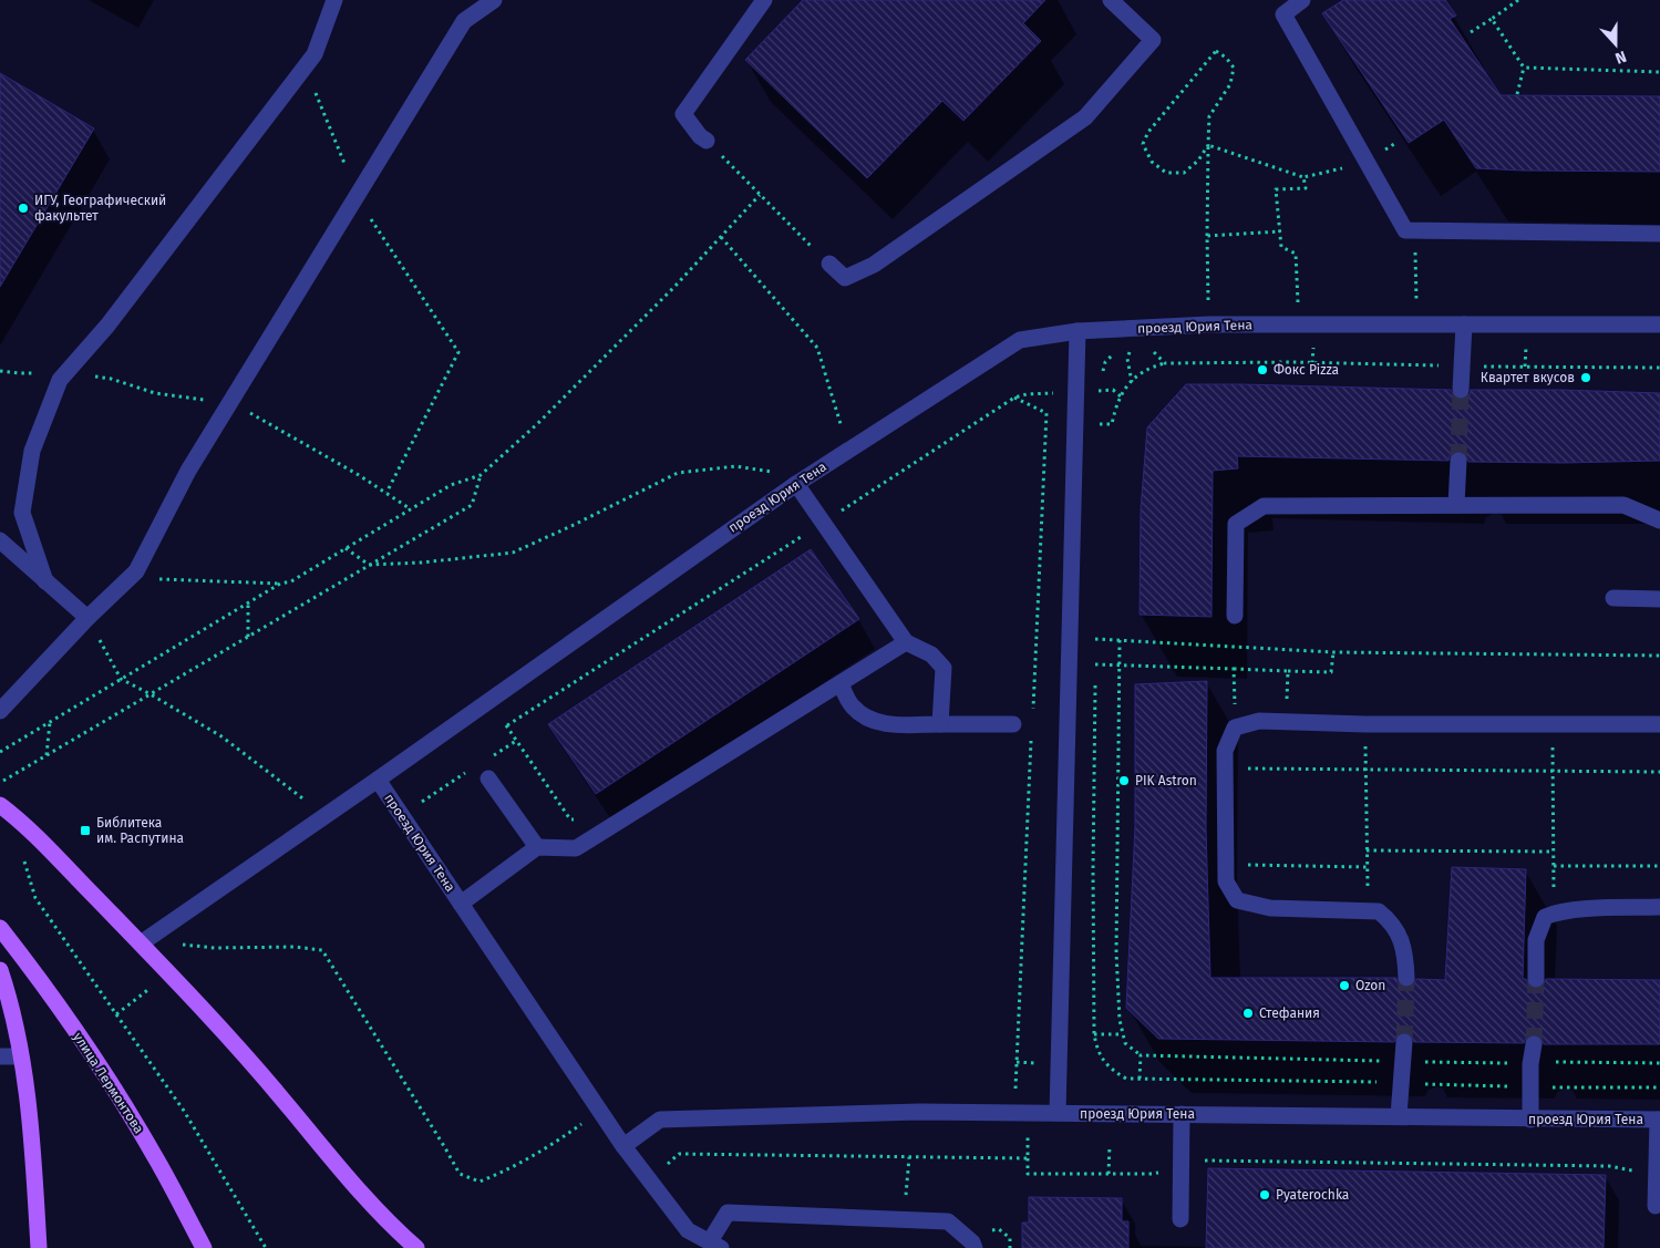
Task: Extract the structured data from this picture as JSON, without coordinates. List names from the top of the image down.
{
  "streets": {
    "main road": ["улица Лермонтова"],
    "street": ["проезд Юрия Тена"]
  },
  "places": {
    "other": [
      "ИГУ, Географический факультет",
      "Фокс Pizza",
      "Квартет вкусов",
      "PIK Astron",
      "Ozon",
      "Стефания",
      "Pyaterochka"
    ],
    "transit": ["Библитека им. Распутина"]
  },
  "north": "bottom"
}
